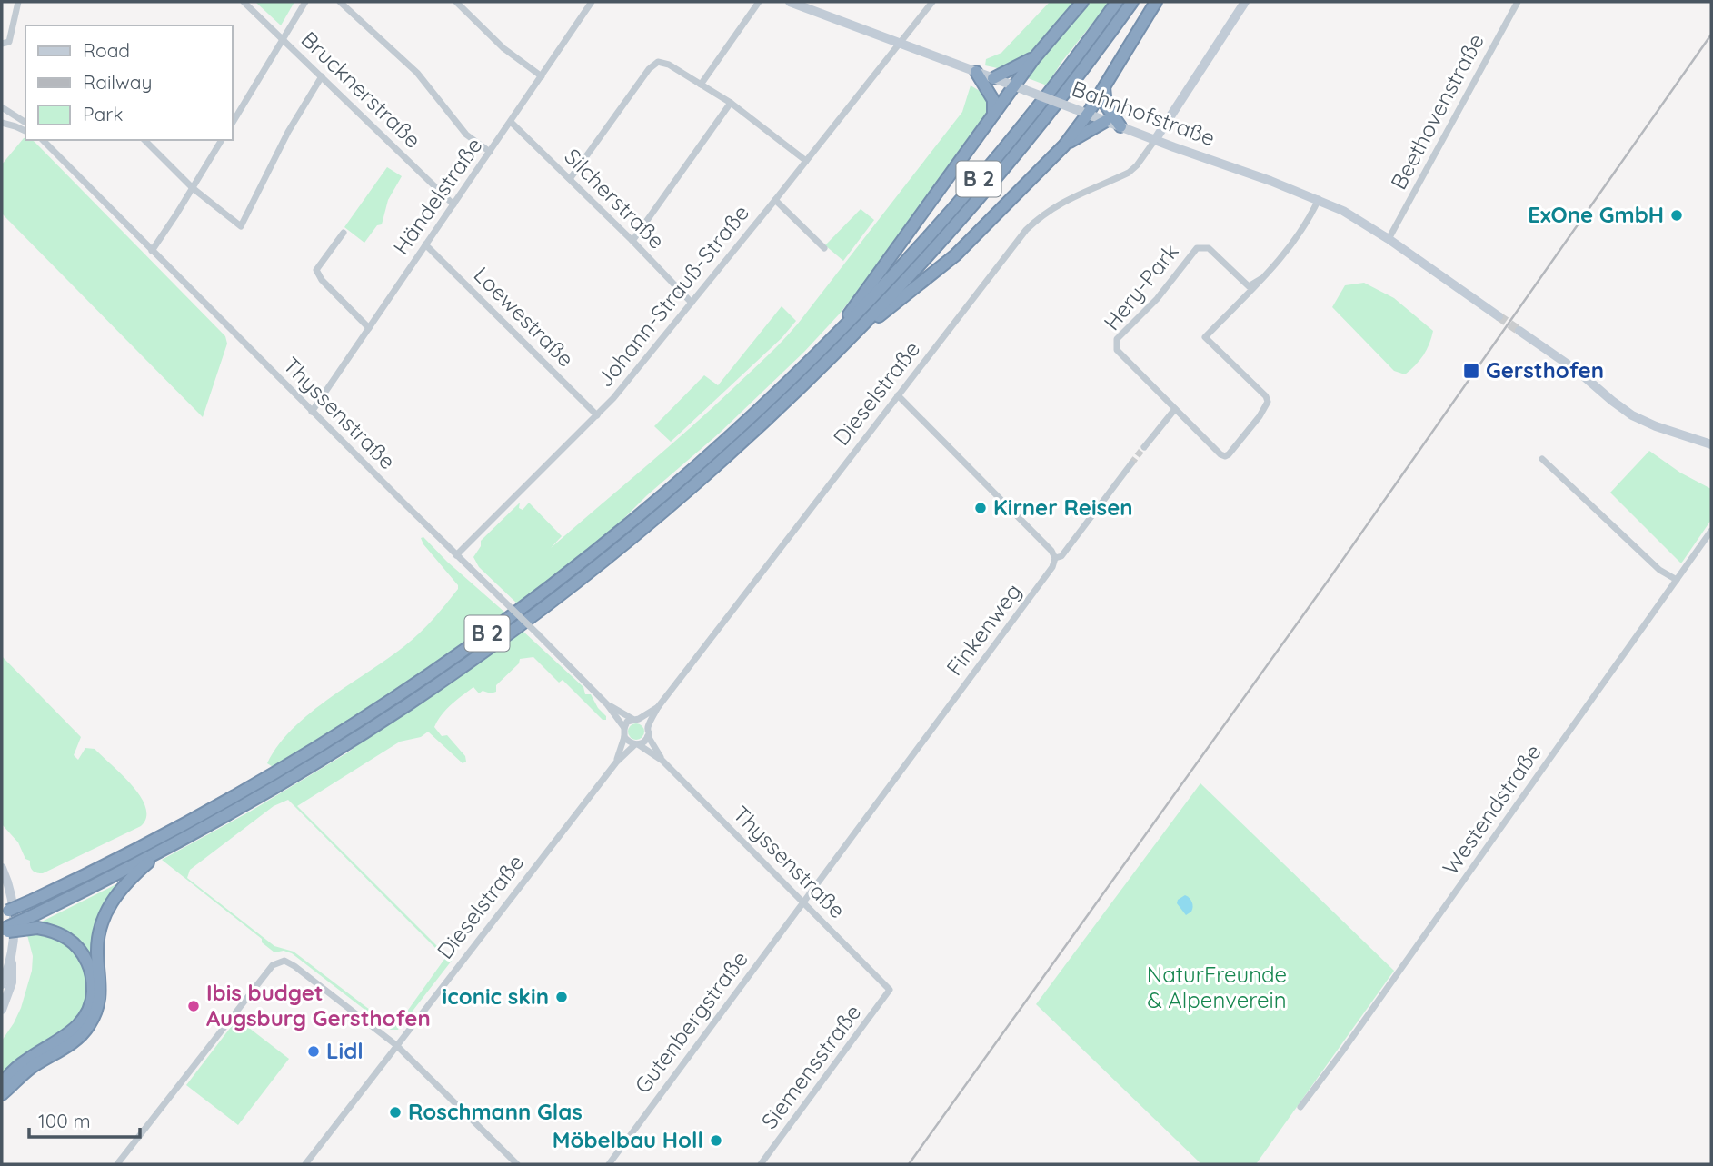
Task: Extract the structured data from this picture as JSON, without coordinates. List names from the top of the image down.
{
  "streets": {
    "highway": ["B 2"],
    "main road": ["Bahnhofstraße"],
    "street": [
      "Brucknerstraße",
      "Beethovenstraße",
      "Händelstraße",
      "Silcherstraße",
      "Hery-Park",
      "Johann-Strauß-Straße",
      "Loewestraße",
      "Dieselstraße",
      "Thyssenstraße",
      "Finkenweg",
      "Westendstraße",
      "Gutenbergstraße",
      "Siemensstraße"
    ]
  },
  "crossings": [
    ["Brucknerstraße", "Händelstraße"],
    ["Beethovenstraße", "Bahnhofstraße"],
    ["Bahnhofstraße", "Hery-Park"],
    ["Bahnhofstraße", "Johann-Strauß-Straße"],
    ["Bahnhofstraße", "Dieselstraße"],
    ["Händelstraße", "Silcherstraße"],
    ["Händelstraße", "Loewestraße"],
    ["Händelstraße", "Thyssenstraße"],
    ["Silcherstraße", "Johann-Strauß-Straße"],
    ["Johann-Strauß-Straße", "Loewestraße"],
    ["Johann-Strauß-Straße", "Thyssenstraße"],
    ["Dieselstraße", "Thyssenstraße"],
    ["Thyssenstraße", "Finkenweg"],
    ["Thyssenstraße", "Gutenbergstraße"],
    ["Thyssenstraße", "Siemensstraße"],
    ["Finkenweg", "Gutenbergstraße"]
  ],
  "parks": ["NaturFreunde & Alpenverein"],
  "places": {
    "other": [
      "ExOne GmbH",
      "Kirner Reisen",
      "iconic skin",
      "Ibis budget Augsburg Gersthofen",
      "Lidl",
      "Roschmann Glas",
      "Möbelbau Holl"
    ],
    "transit": ["Gersthofen"]
  },
  "legend": ["Road", "Railway", "Park"],
  "scale_bar": "100 m"
}
